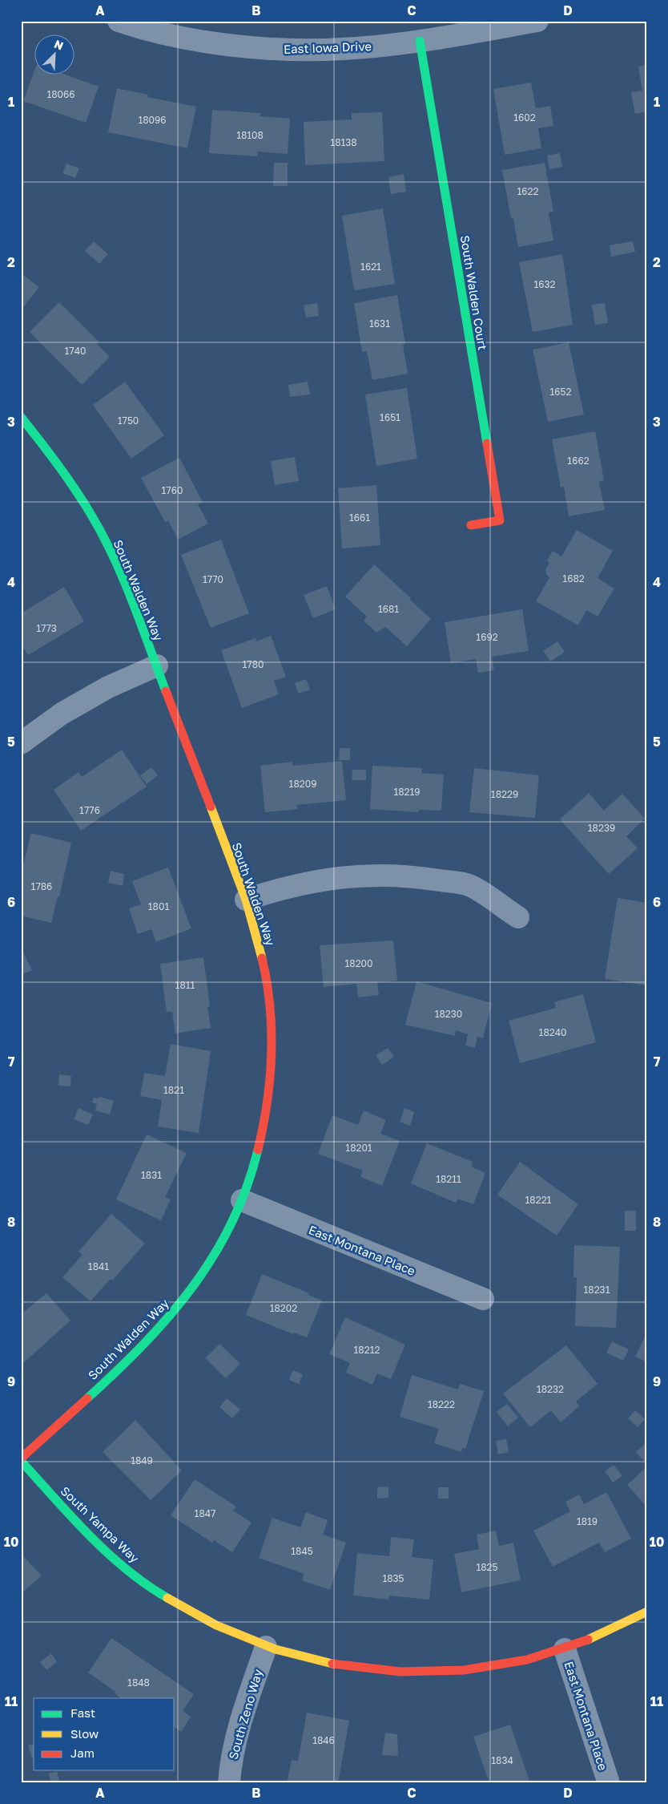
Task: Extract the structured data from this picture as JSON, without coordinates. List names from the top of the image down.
{
  "streets": {
    "street": [
      "East Iowa Drive",
      "South Walden Court",
      "South Walden Way",
      "East Montana Place",
      "South Yampa Way",
      "South Zeno Way"
    ]
  },
  "crossings": [
    ["East Iowa Drive", "South Walden Court"],
    ["South Walden Way", "East Montana Place"],
    ["South Walden Way", "South Yampa Way"],
    ["East Montana Place", "South Yampa Way"],
    ["South Yampa Way", "South Zeno Way"]
  ],
  "house_numbers": [
    "18066",
    "1602",
    "18096",
    "18108",
    "18138",
    "1622",
    "1621",
    "1632",
    "1631",
    "1740",
    "1652",
    "1651",
    "1750",
    "1662",
    "1760",
    "1661",
    "1682",
    "1770",
    "1681",
    "1773",
    "1692",
    "1780",
    "18209",
    "18219",
    "18229",
    "1776",
    "18239",
    "1786",
    "1801",
    "18200",
    "1811",
    "18230",
    "18240",
    "1821",
    "18201",
    "1831",
    "18211",
    "18221",
    "1841",
    "18231",
    "18202",
    "18212",
    "18232",
    "18222",
    "1849",
    "1847",
    "1819",
    "1845",
    "1825",
    "1835",
    "1848",
    "1846",
    "1834"
  ],
  "legend": ["Fast", "Slow", "Jam"],
  "north": "top right",
  "grid": {
    "columns": [
      "A",
      "B",
      "C",
      "D"
    ],
    "rows": [
      "1",
      "2",
      "3",
      "4",
      "5",
      "6",
      "7",
      "8",
      "9",
      "10",
      "11"
    ]
  }
}
